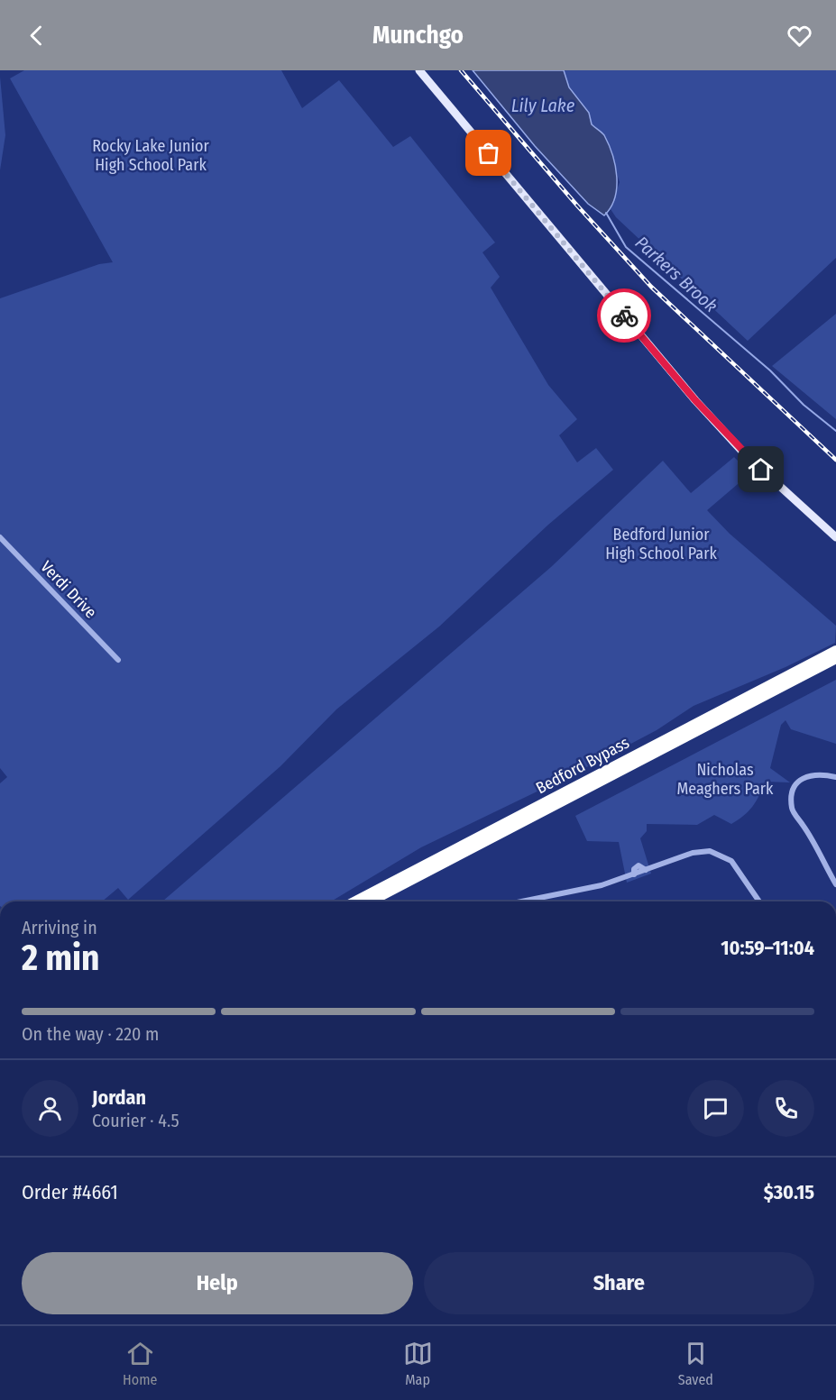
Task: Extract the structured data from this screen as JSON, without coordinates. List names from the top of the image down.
{
  "streets": {
    "highway": ["Bedford Bypass"],
    "street": ["Verdi Drive"]
  },
  "water": ["Lily Lake", "Parkers Brook"],
  "parks": ["Rocky Lake Junior High School Park", "Bedford Junior High School Park", "Nicholas Meaghers Park"],
  "page": {
    "header": "Munchgo",
    "heading": ["2 min", "Arriving in", "10:59–11:04"],
    "panel": [
      "Jordan",
      "Courier · 4.5",
      "Order #4661",
      "$30.15"
    ],
    "bar": "On the way · 220 m",
    "buttons": ["Help", "Share"],
    "tabs": ["Home", "Map", "Saved"]
  }
}
